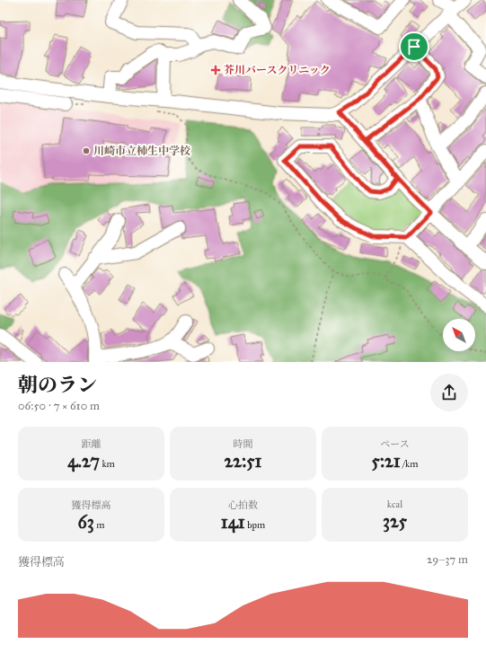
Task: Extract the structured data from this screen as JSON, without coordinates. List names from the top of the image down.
{
  "places": {
    "health": ["芥川バースクリニック"],
    "other": ["川崎市立柿生中学校"]
  },
  "north": "top left",
  "page": {
    "heading": ["朝のラン", "06:50 · 7 × 610 m"],
    "stats": [
      ["距離", "4.27 km"],
      ["時間", "22:51"],
      ["ペース", "5:21 /km"],
      ["獲得標高", "63 m"],
      ["心拍数", "141 bpm"],
      ["kcal", "325"]
    ],
    "chart": ["獲得標高", "29–37 m"]
  }
}
